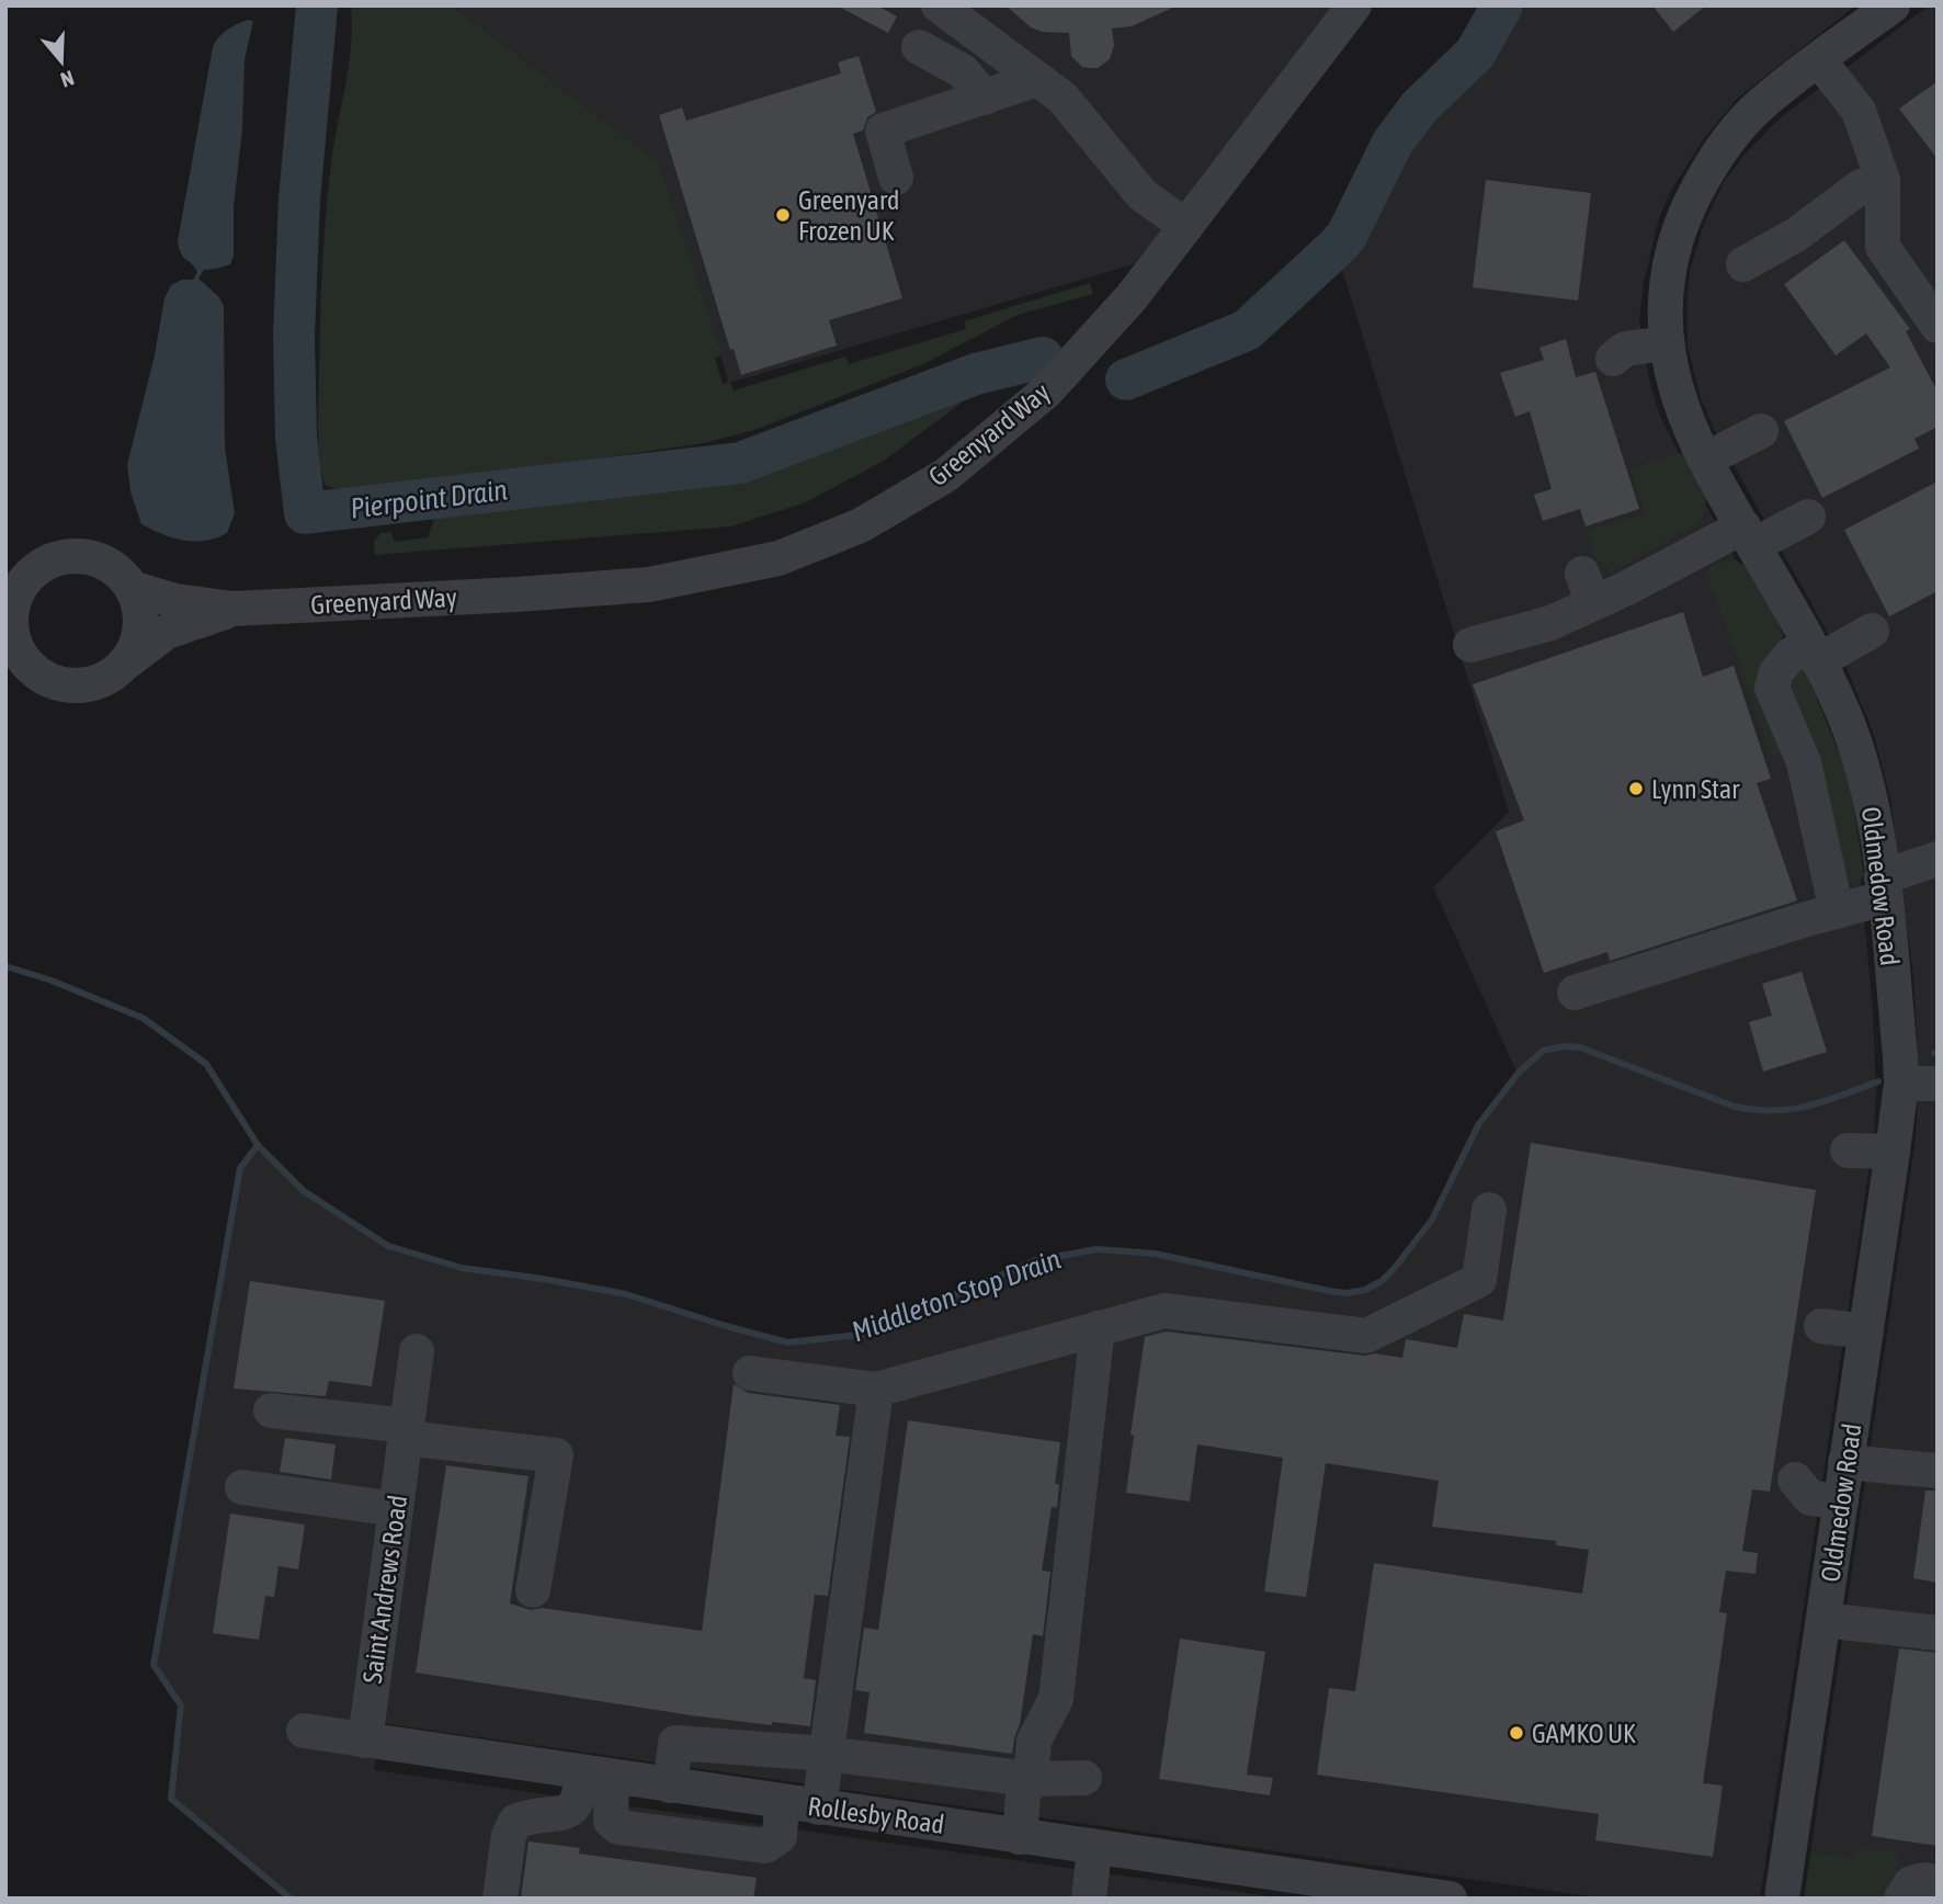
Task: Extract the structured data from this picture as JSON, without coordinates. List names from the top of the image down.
{
  "streets": {
    "street": [
      "Greenyard Way",
      "Oldmedow Road",
      "Saint Andrews Road",
      "Rollesby Road"
    ]
  },
  "crossings": [
    ["Saint Andrews Road", "Rollesby Road"]
  ],
  "water": ["Pierpoint Drain", "Middleton Stop Drain"],
  "places": ["Greenyard Frozen UK", "Lynn Star", "GAMKO UK"],
  "north": "bottom"
}
